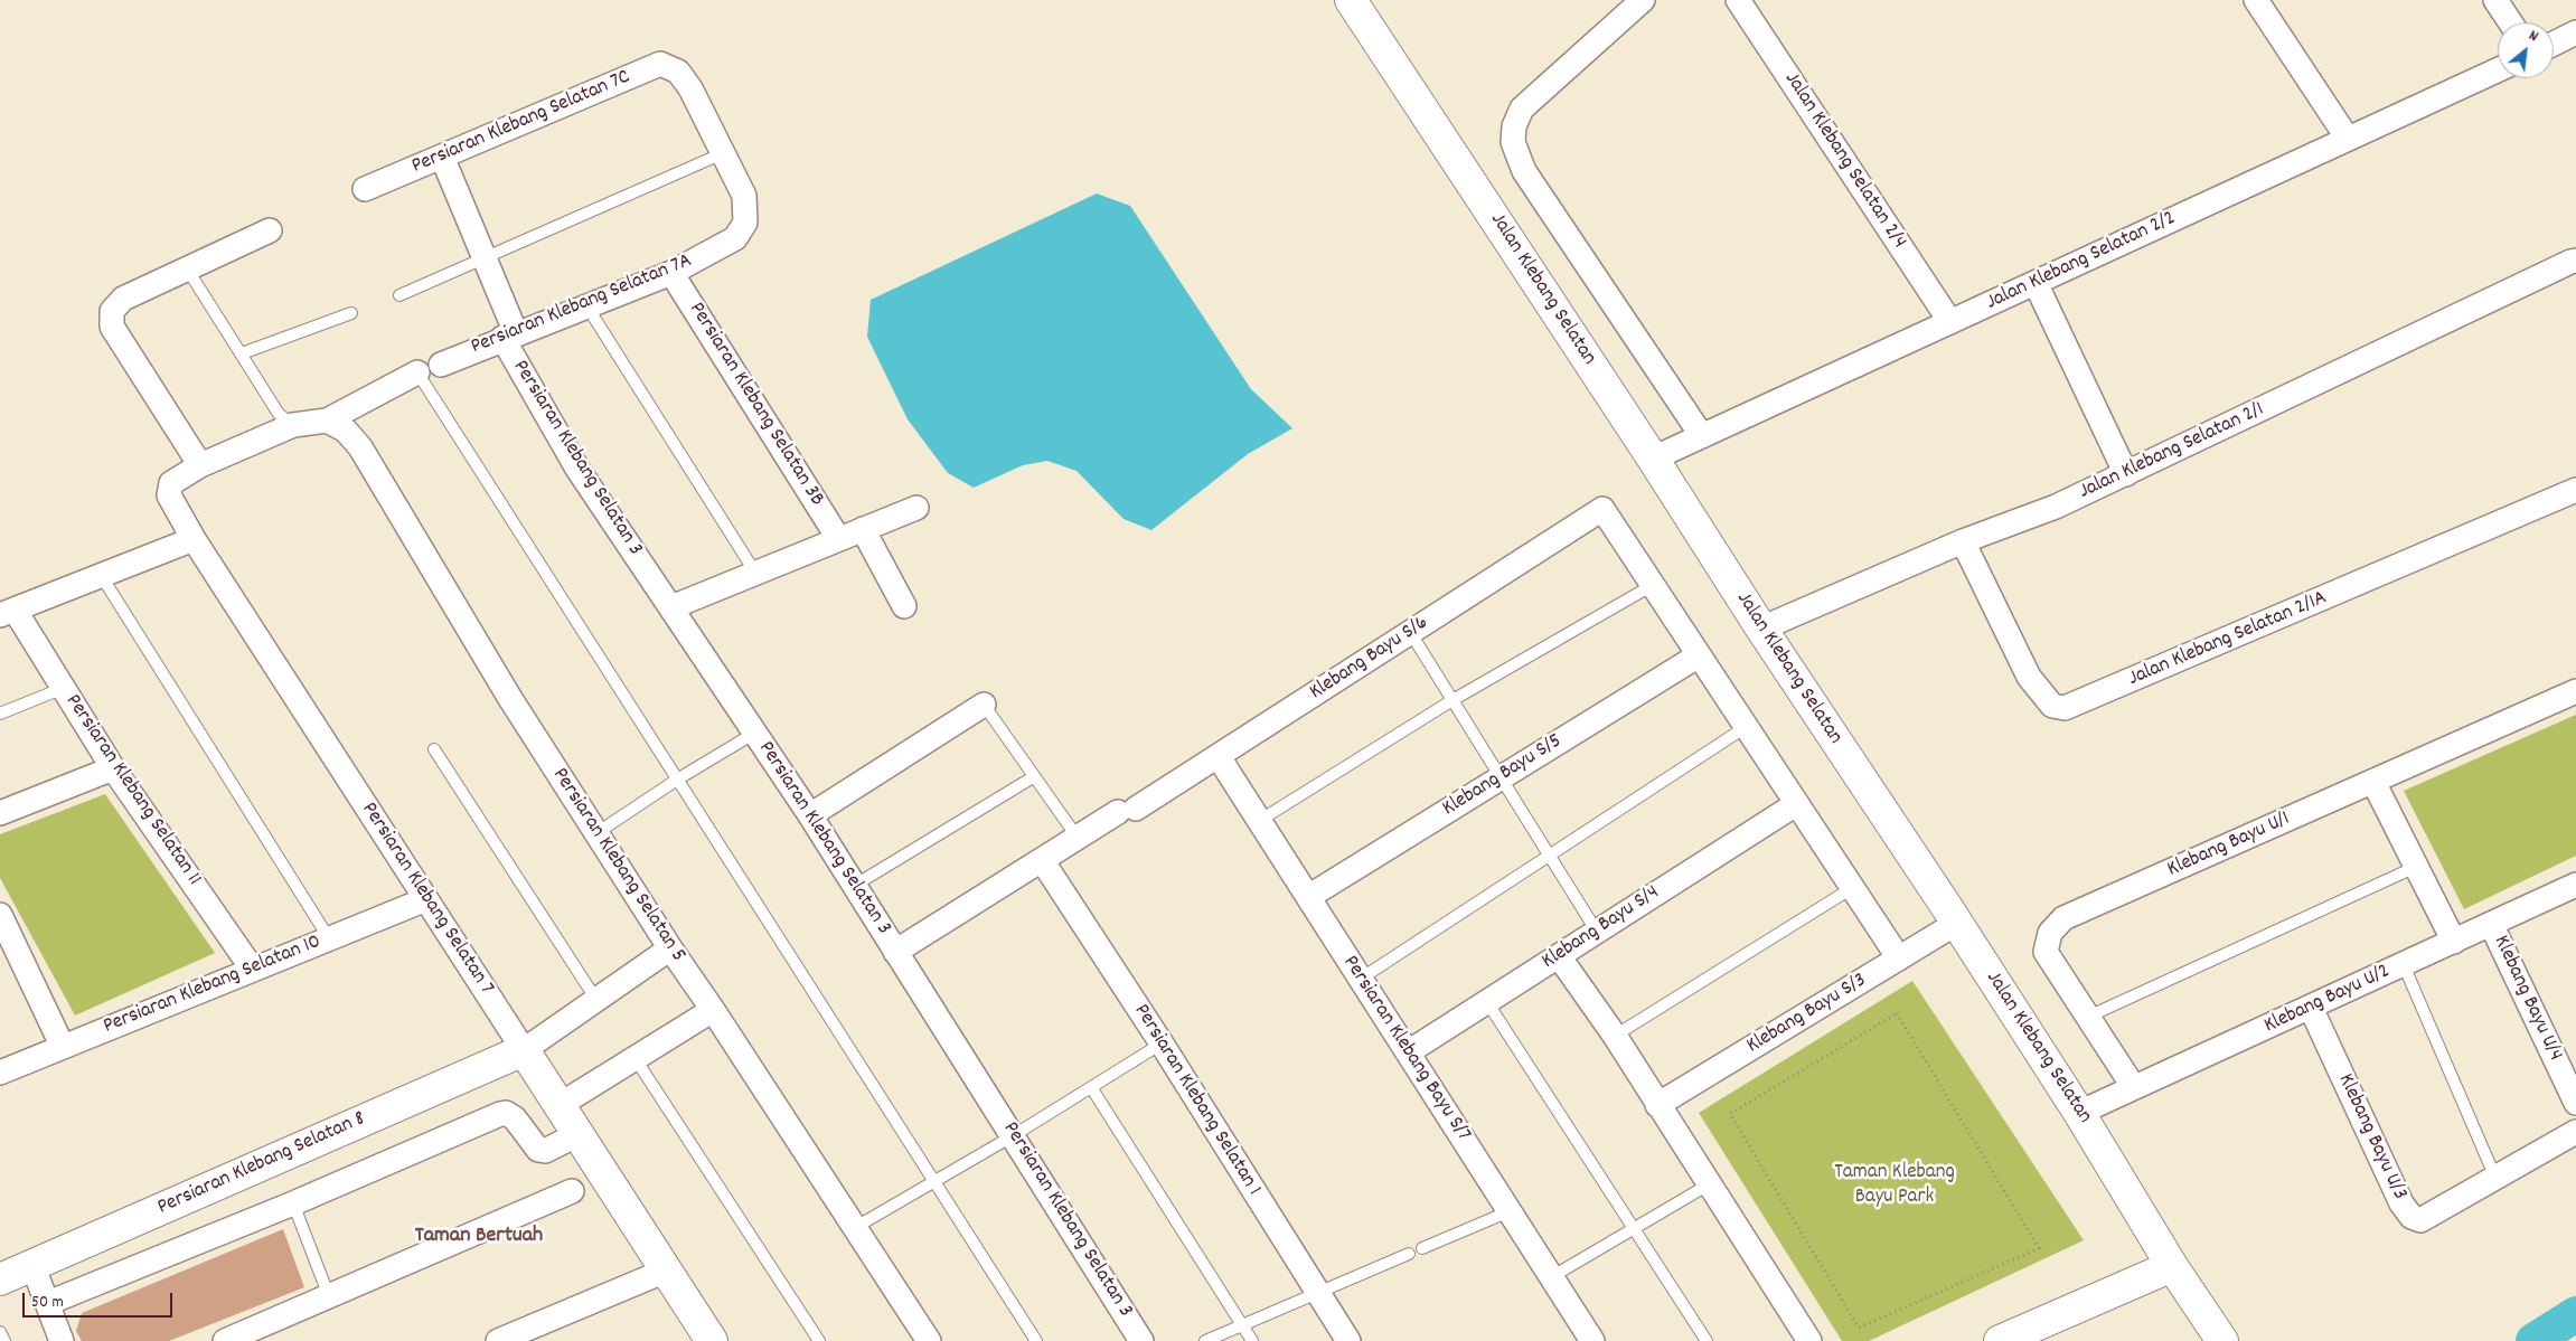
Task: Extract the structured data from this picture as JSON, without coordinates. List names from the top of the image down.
{
  "streets": {
    "street": [
      "Persiaran Klebang Selatan 7C",
      "Jalan Klebang Selatan 2/4",
      "Jalan Klebang Selatan 2/2",
      "Jalan Klebang Selatan",
      "Persiaran Klebang Selatan 7A",
      "Persiaran Klebang Selatan 3B",
      "Jalan Klebang Selatan 2/1",
      "Persiaran Klebang Selatan 3",
      "Jalan Klebang Selatan 2/1A",
      "Klebang Bayu S/6",
      "Klebang Bayu S/5",
      "Persiaran Klebang Selatan 11",
      "Klebang Bayu U/1",
      "Persiaran Klebang Selatan 5",
      "Persiaran Klebang Selatan 7",
      "Klebang Bayu S/4",
      "Persiaran Klebang Selatan 10",
      "Klebang Bayu U/4",
      "Klebang Bayu U/2",
      "Klebang Bayu S/3",
      "Persiaran Klebang Bayu S/7",
      "Persiaran Klebang Selatan 1",
      "Klebang Bayu U/3",
      "Persiaran Klebang Selatan 8"
    ]
  },
  "crossings": [
    ["Persiaran Klebang Selatan 7C", "Persiaran Klebang Selatan 7A"],
    ["Persiaran Klebang Selatan 7C", "Persiaran Klebang Selatan 3"],
    ["Jalan Klebang Selatan 2/4", "Jalan Klebang Selatan 2/2"],
    ["Jalan Klebang Selatan 2/2", "Jalan Klebang Selatan"],
    ["Jalan Klebang Selatan", "Jalan Klebang Selatan 2/1"],
    ["Jalan Klebang Selatan", "Klebang Bayu U/2"],
    ["Jalan Klebang Selatan", "Klebang Bayu S/3"],
    ["Persiaran Klebang Selatan 7A", "Persiaran Klebang Selatan 3B"],
    ["Persiaran Klebang Selatan 7A", "Persiaran Klebang Selatan 3"],
    ["Jalan Klebang Selatan 2/1", "Jalan Klebang Selatan 2/1A"],
    ["Persiaran Klebang Selatan 3", "Klebang Bayu S/6"],
    ["Klebang Bayu S/6", "Persiaran Klebang Bayu S/7"],
    ["Klebang Bayu S/6", "Persiaran Klebang Selatan 1"],
    ["Klebang Bayu S/5", "Persiaran Klebang Bayu S/7"],
    ["Persiaran Klebang Selatan 11", "Persiaran Klebang Selatan 10"],
    ["Klebang Bayu U/1", "Klebang Bayu U/2"],
    ["Persiaran Klebang Selatan 7", "Persiaran Klebang Selatan 10"],
    ["Persiaran Klebang Selatan 7", "Persiaran Klebang Selatan 8"],
    ["Klebang Bayu S/4", "Persiaran Klebang Bayu S/7"],
    ["Klebang Bayu U/4", "Klebang Bayu U/2"],
    ["Klebang Bayu U/2", "Klebang Bayu U/3"]
  ],
  "districts": ["Taman Bertuah"],
  "parks": ["Taman Klebang Bayu Park"],
  "scale_bar": "50 m",
  "north": "top right"
}
